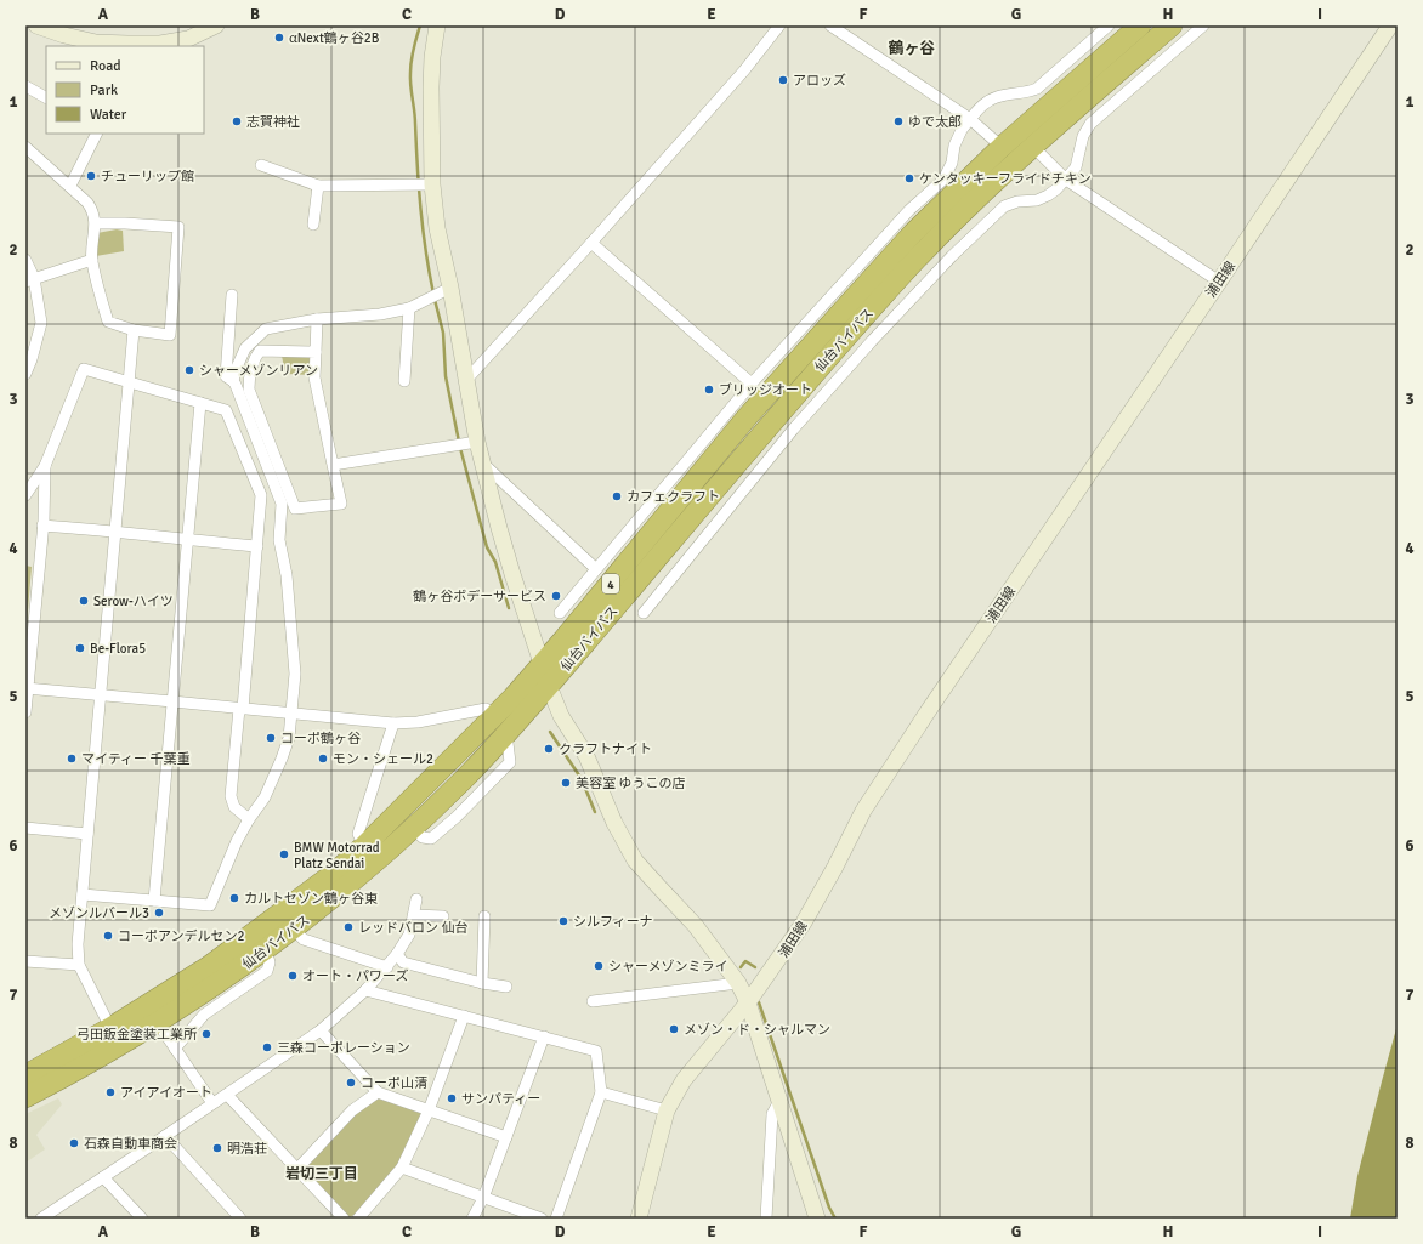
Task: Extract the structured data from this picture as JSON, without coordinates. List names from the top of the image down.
{
  "streets": {
    "highway": ["仙台バイパス", "4"],
    "street": ["浦田線"]
  },
  "districts": ["鶴ヶ谷", "岩切三丁目"],
  "places": [
    "αNext鶴ヶ谷2B",
    "アロッズ",
    "志賀神社",
    "ゆで太郎",
    "チューリップ館",
    "ケンタッキーフライドチキン",
    "シャーメゾンリアン",
    "ブリッジオート",
    "カフェクラフト",
    "鶴ヶ谷ボデーサービス",
    "Serow-ハイツ",
    "Be-Flora5",
    "コーポ鶴ヶ谷",
    "クラフトナイト",
    "マイティー 千葉重",
    "モン・シェール2",
    "美容室 ゆうこの店",
    "BMW Motorrad Platz Sendai",
    "カルトセゾン鶴ヶ谷東",
    "メゾンルバール3",
    "シルフィーナ",
    "レッドバロン 仙台",
    "コーポアンデルセン2",
    "シャーメゾンミライ",
    "オート・パワーズ",
    "メゾン・ド・シャルマン",
    "弓田鈑金塗装工業所",
    "三森コーポレーション",
    "コーポ山清",
    "アイアイオート",
    "サンパティー",
    "石森自動車商会",
    "明浩荘"
  ],
  "legend": ["Road", "Park", "Water"],
  "grid": {
    "columns": [
      "A",
      "B",
      "C",
      "D",
      "E",
      "F",
      "G",
      "H",
      "I"
    ],
    "rows": [
      "1",
      "2",
      "3",
      "4",
      "5",
      "6",
      "7",
      "8"
    ]
  }
}
